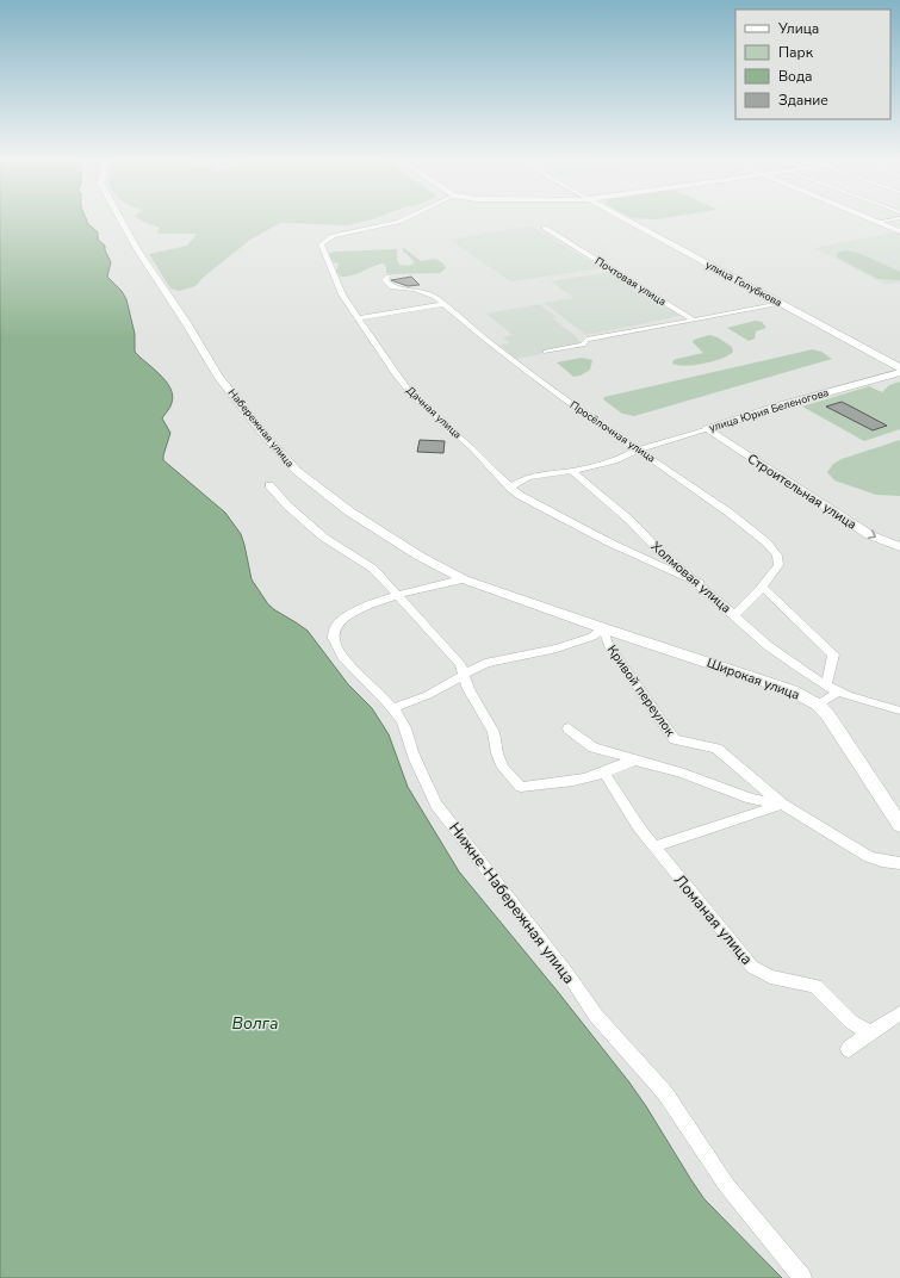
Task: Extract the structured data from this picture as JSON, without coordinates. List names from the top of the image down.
{
  "streets": {
    "main road": ["улица Голубкова"],
    "street": [
      "Почтовая улица",
      "улица Юрия Беленогова",
      "Дачная улица",
      "Набережная улица",
      "Просёлочная улица",
      "Строительная улица",
      "Холмовая улица",
      "Широкая улица",
      "Кривой переулок",
      "Нижне-Набережная улица",
      "Ломаная улица"
    ]
  },
  "crossings": [
    ["Почтовая улица", "улица Голубкова"],
    ["улица Голубкова", "улица Юрия Беленогова"],
    ["улица Юрия Беленогова", "Дачная улица"],
    ["улица Юрия Беленогова", "Просёлочная улица"],
    ["улица Юрия Беленогова", "Строительная улица"],
    ["улица Юрия Беленогова", "Холмовая улица"],
    ["Дачная улица", "Холмовая улица"],
    ["Набережная улица", "Широкая улица"],
    ["Набережная улица", "Кривой переулок"],
    ["Набережная улица", "Нижне-Набережная улица"],
    ["Просёлочная улица", "Холмовая улица"],
    ["Широкая улица", "Кривой переулок"]
  ],
  "one_way": ["Строительная улица"],
  "water": ["Волга"],
  "legend": [
    "Улица",
    "Парк",
    "Вода",
    "Здание"
  ]
}
